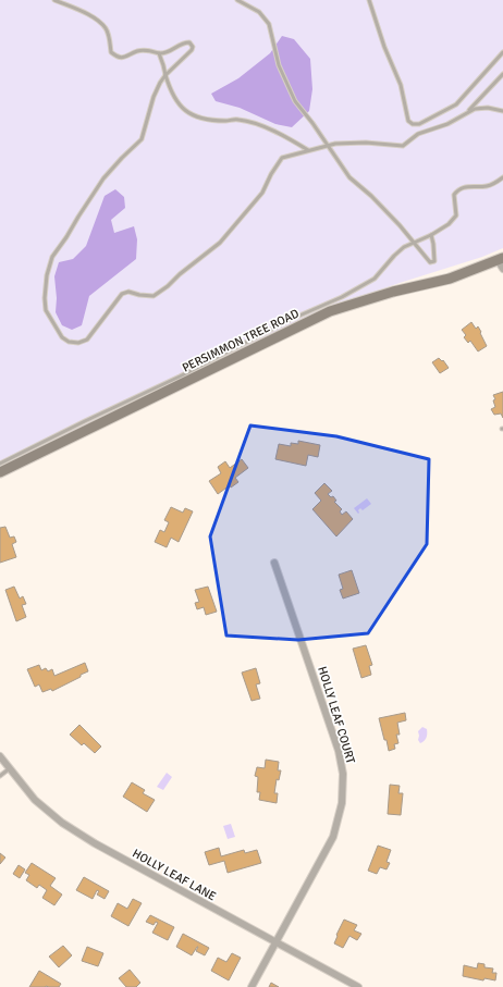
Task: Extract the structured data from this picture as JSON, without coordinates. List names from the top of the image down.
{
  "streets": {
    "main road": ["PERSIMMON TREE ROAD"],
    "street": ["HOLLY LEAF COURT", "HOLLY LEAF LANE"]
  },
  "crossings": [
    ["HOLLY LEAF COURT", "HOLLY LEAF LANE"]
  ]
}
